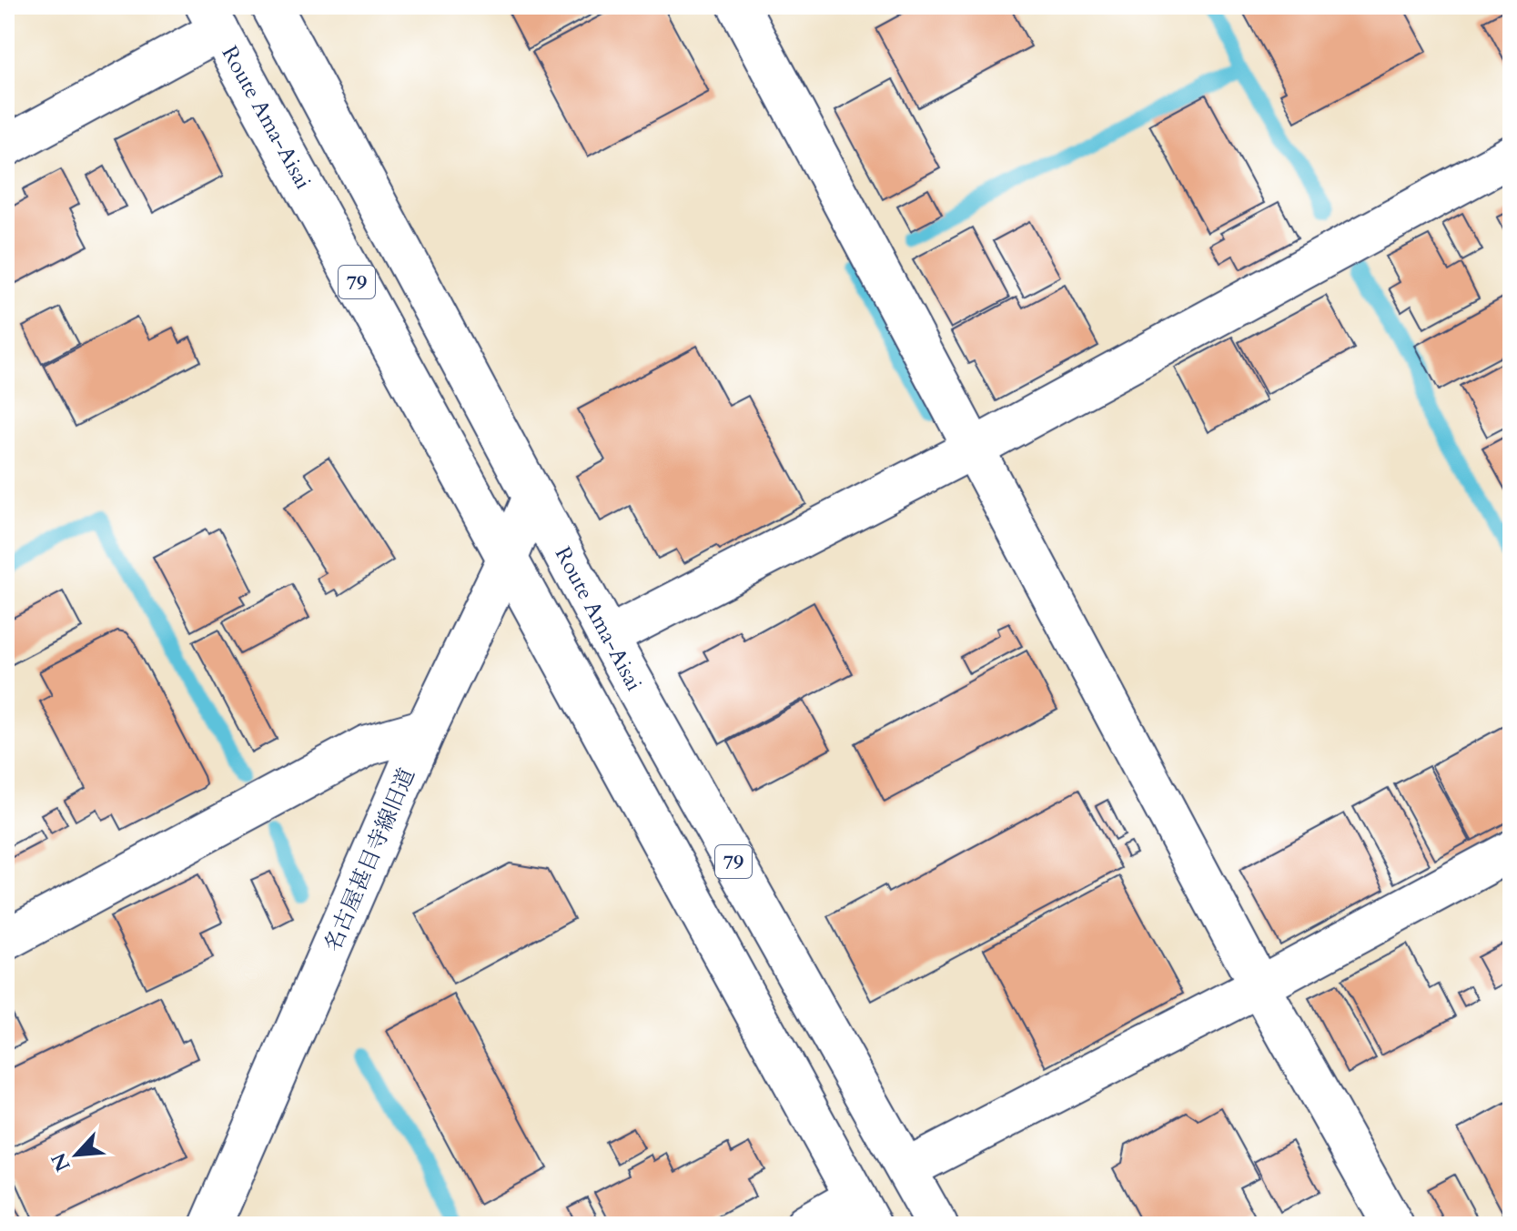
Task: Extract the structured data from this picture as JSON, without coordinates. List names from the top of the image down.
{
  "streets": {
    "street": ["Route Ama-Aisai", "79", "名古屋甚目寺線旧道"]
  },
  "crossings": [
    ["Route Ama-Aisai", "名古屋甚目寺線旧道"]
  ],
  "north": "bottom left"
}
